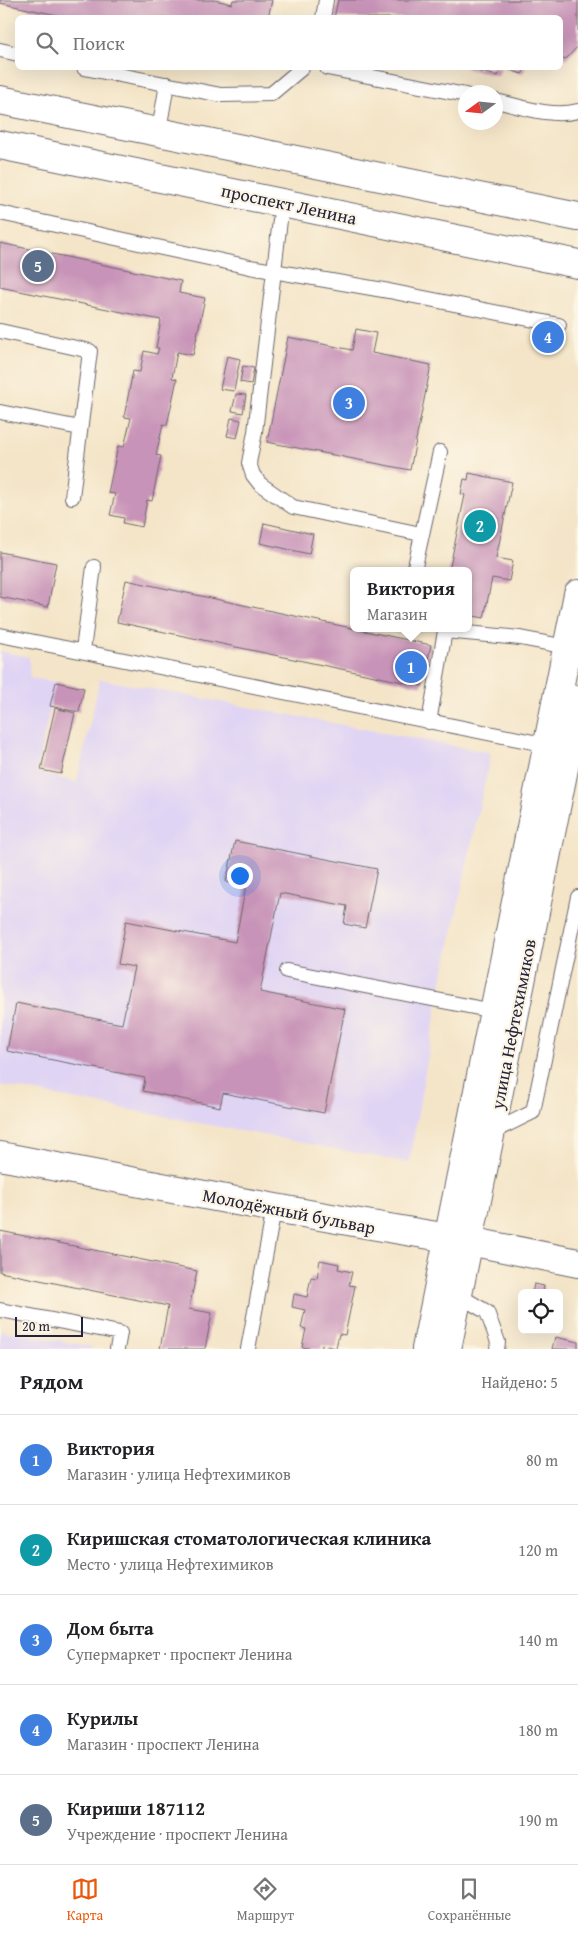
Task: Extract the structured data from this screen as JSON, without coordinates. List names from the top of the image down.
{
  "streets": {
    "street": ["проспект Ленина", "улица Нефтехимиков", "Молодёжный бульвар"]
  },
  "crossings": [
    ["улица Нефтехимиков", "Молодёжный бульвар"]
  ],
  "scale_bar": "20 m",
  "north": "left",
  "page": {
    "search": "Поиск",
    "pins": [
      "5",
      "4",
      "3",
      "2",
      "1"
    ],
    "popup": ["Виктория", "Магазин"],
    "scale": "20 m",
    "heading": ["Рядом", "Найдено: 5"],
    "list": [
      {
        "mark": "1",
        "name": "Виктория",
        "note": "Магазин · улица Нефтехимиков",
        "value": "80 m"
      },
      {
        "mark": "2",
        "name": "Киришская стоматологическая клиника",
        "note": "Место · улица Нефтехимиков",
        "value": "120 m"
      },
      {
        "mark": "3",
        "name": "Дом быта",
        "note": "Супермаркет · проспект Ленина",
        "value": "140 m"
      },
      {
        "mark": "4",
        "name": "Курилы",
        "note": "Магазин · проспект Ленина",
        "value": "180 m"
      },
      {
        "mark": "5",
        "name": "Кириши 187112",
        "note": "Учреждение · проспект Ленина",
        "value": "190 m"
      }
    ],
    "nav": ["Карта", "Маршрут", "Сохранённые"]
  }
}
